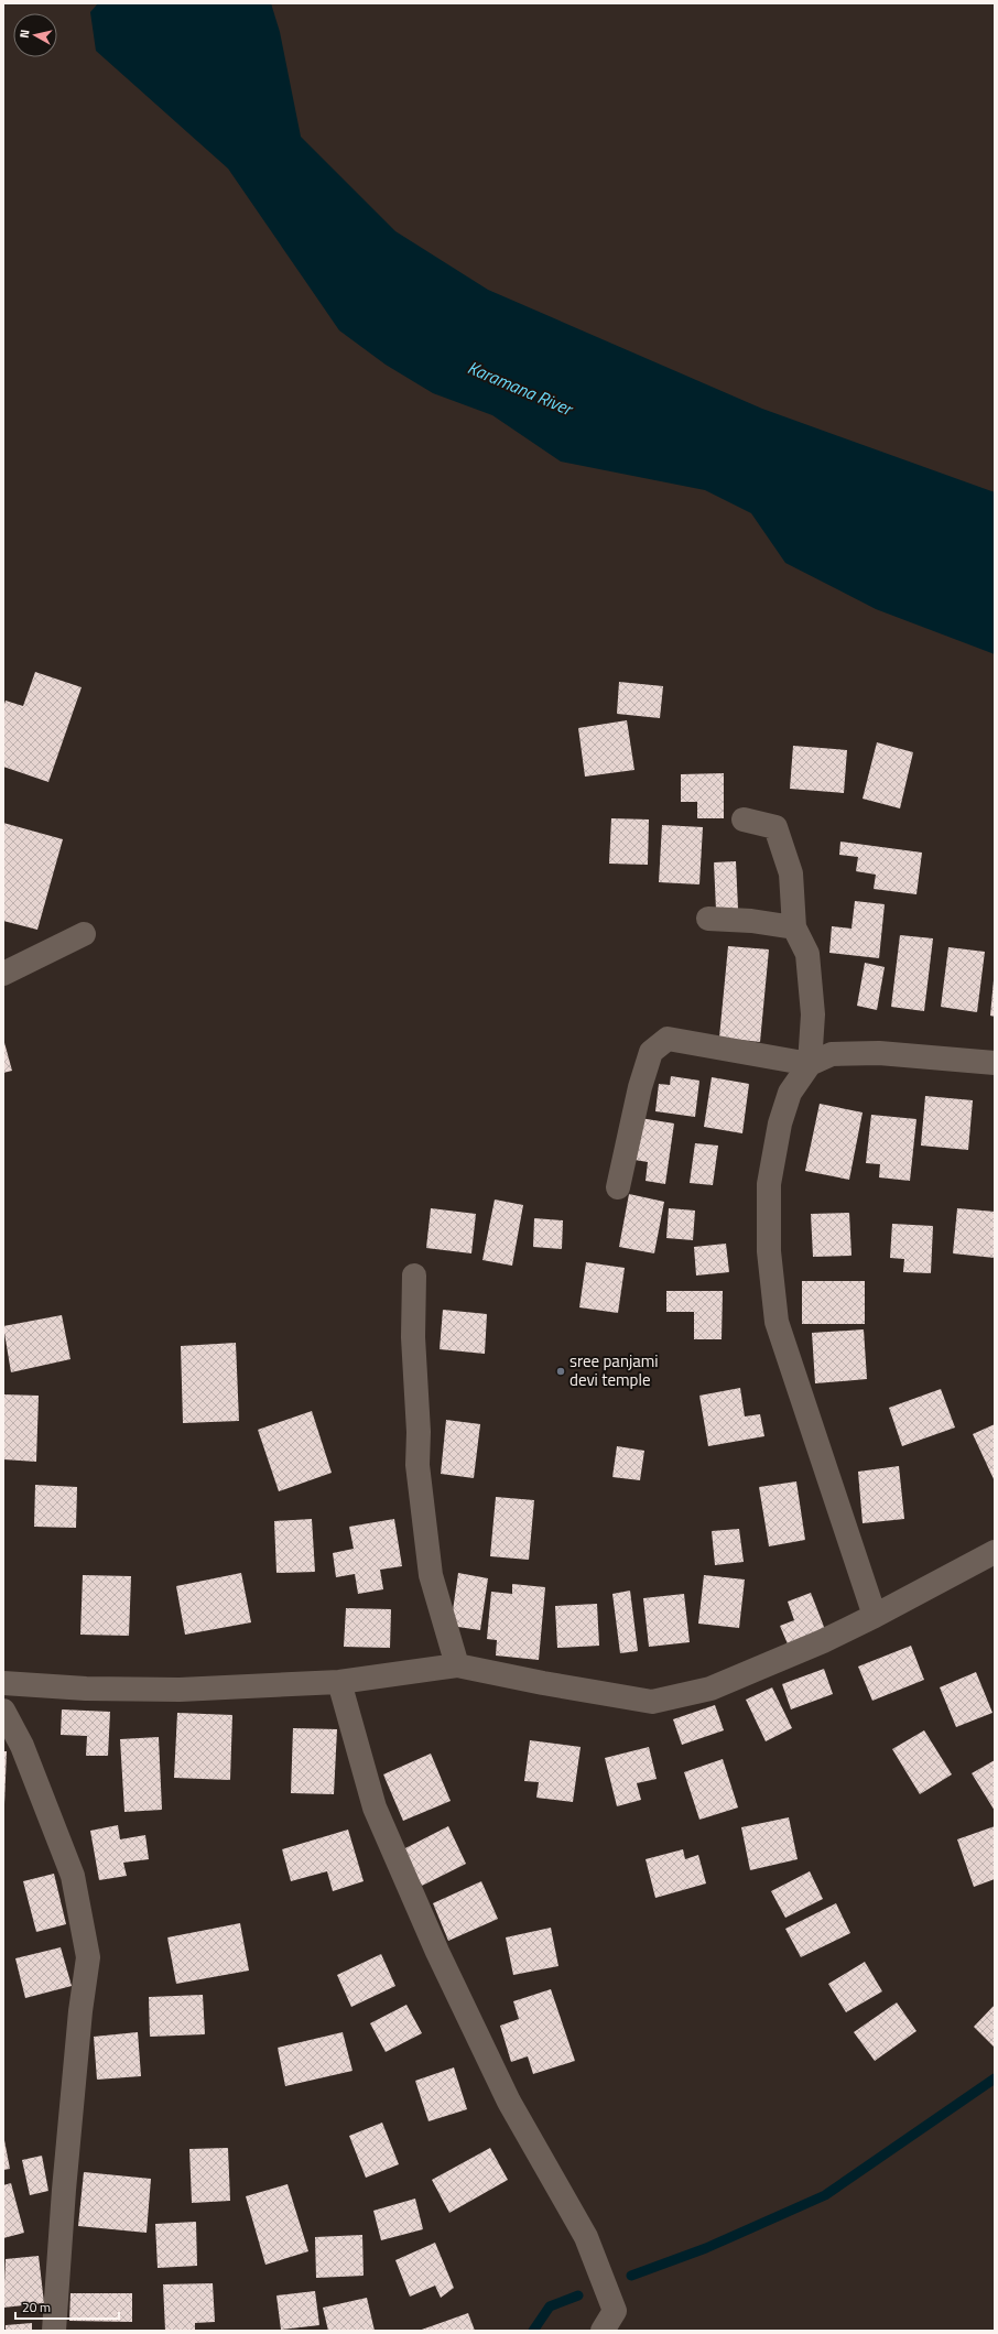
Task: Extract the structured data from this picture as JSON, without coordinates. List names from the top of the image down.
{
  "water": ["Karamana River"],
  "places": ["sree panjami devi temple"],
  "scale_bar": "20 m",
  "north": "left"
}
